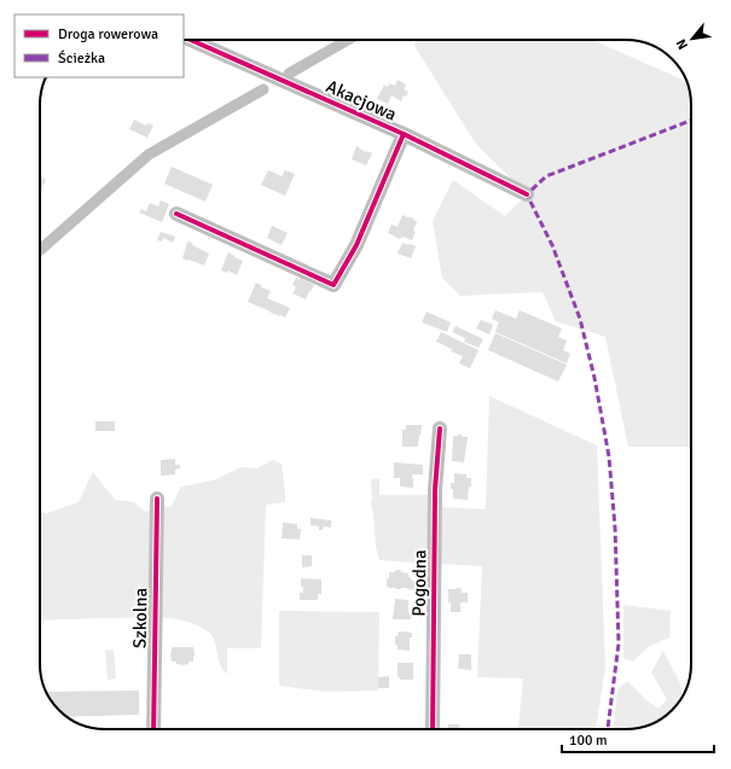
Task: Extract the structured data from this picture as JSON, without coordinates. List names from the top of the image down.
{
  "streets": {
    "street": ["Akacjowa", "Pogodna", "Szkolna"]
  },
  "legend": ["Droga rowerowa", "Ścieżka"],
  "scale_bar": "100 m",
  "north": "bottom left"
}
